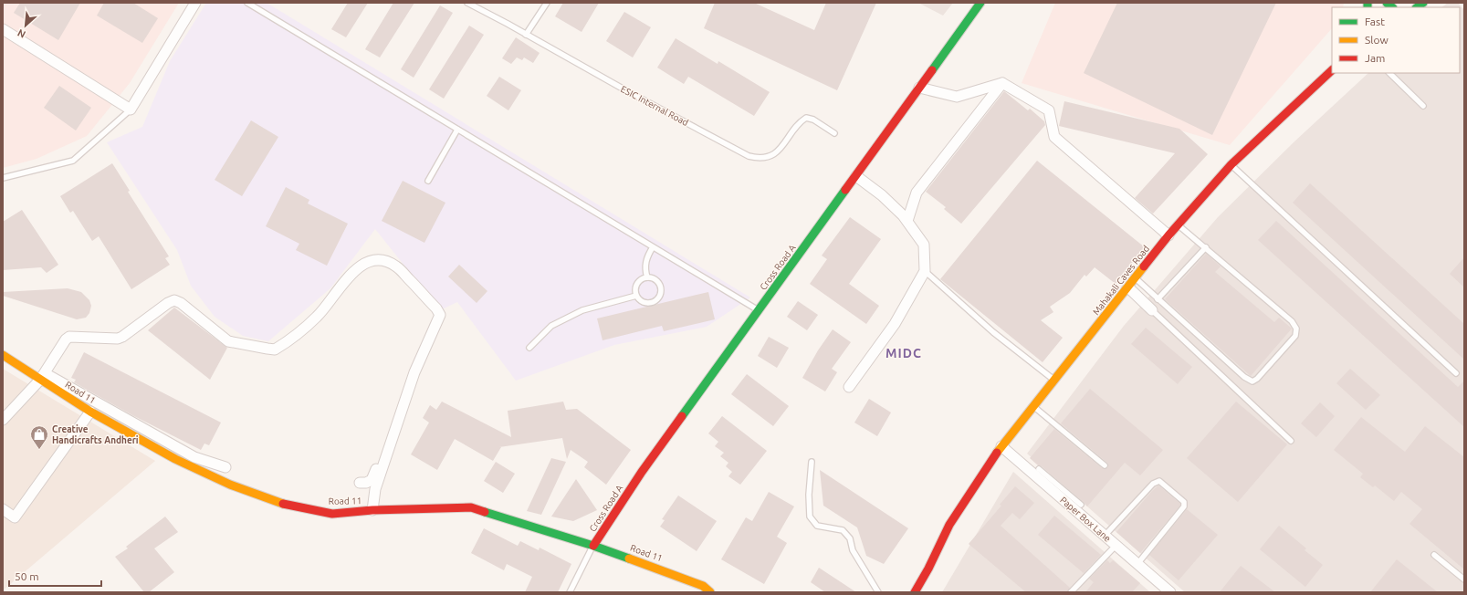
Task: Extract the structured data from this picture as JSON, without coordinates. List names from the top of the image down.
{
  "streets": {
    "street": [
      "Cross Road A",
      "Mahakali Caves Road",
      "Road 11",
      "Paper Box Lane"
    ],
    "lane": ["ESIC Internal Road"]
  },
  "crossings": [
    ["Cross Road A", "Road 11"],
    ["Mahakali Caves Road", "Paper Box Lane"]
  ],
  "districts": ["MIDC"],
  "places": {
    "shop": ["Creative Handicrafts Andheri"]
  },
  "legend": ["Fast", "Slow", "Jam"],
  "scale_bar": "50 m",
  "north": "bottom left"
}
